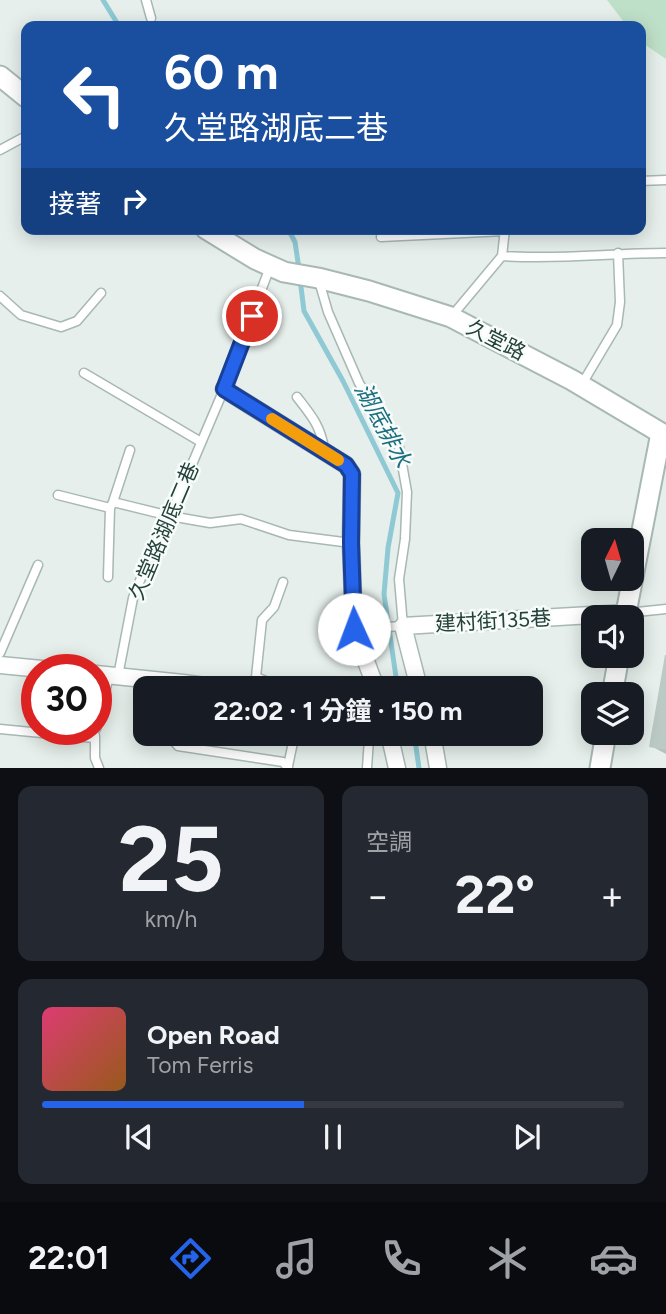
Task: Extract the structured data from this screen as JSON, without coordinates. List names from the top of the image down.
{
  "streets": {
    "street": ["久堂路", "建村街135巷"],
    "lane": ["久堂路湖底二巷"]
  },
  "crossings": [
    ["久堂路", "久堂路湖底二巷"]
  ],
  "water": ["湖底排水"],
  "north": "top",
  "page": {
    "turn": ["60 m", "久堂路湖底二巷"],
    "then": "接著",
    "limit": "30",
    "trip": "22:02 · 1 分鐘 · 150 m",
    "tile": [
      ["25", "km/h"],
      "空調"
    ],
    "heat": ["−", "22°", "+"],
    "song": ["Open Road", "Tom Ferris"],
    "tabs": "22:01"
  }
}
